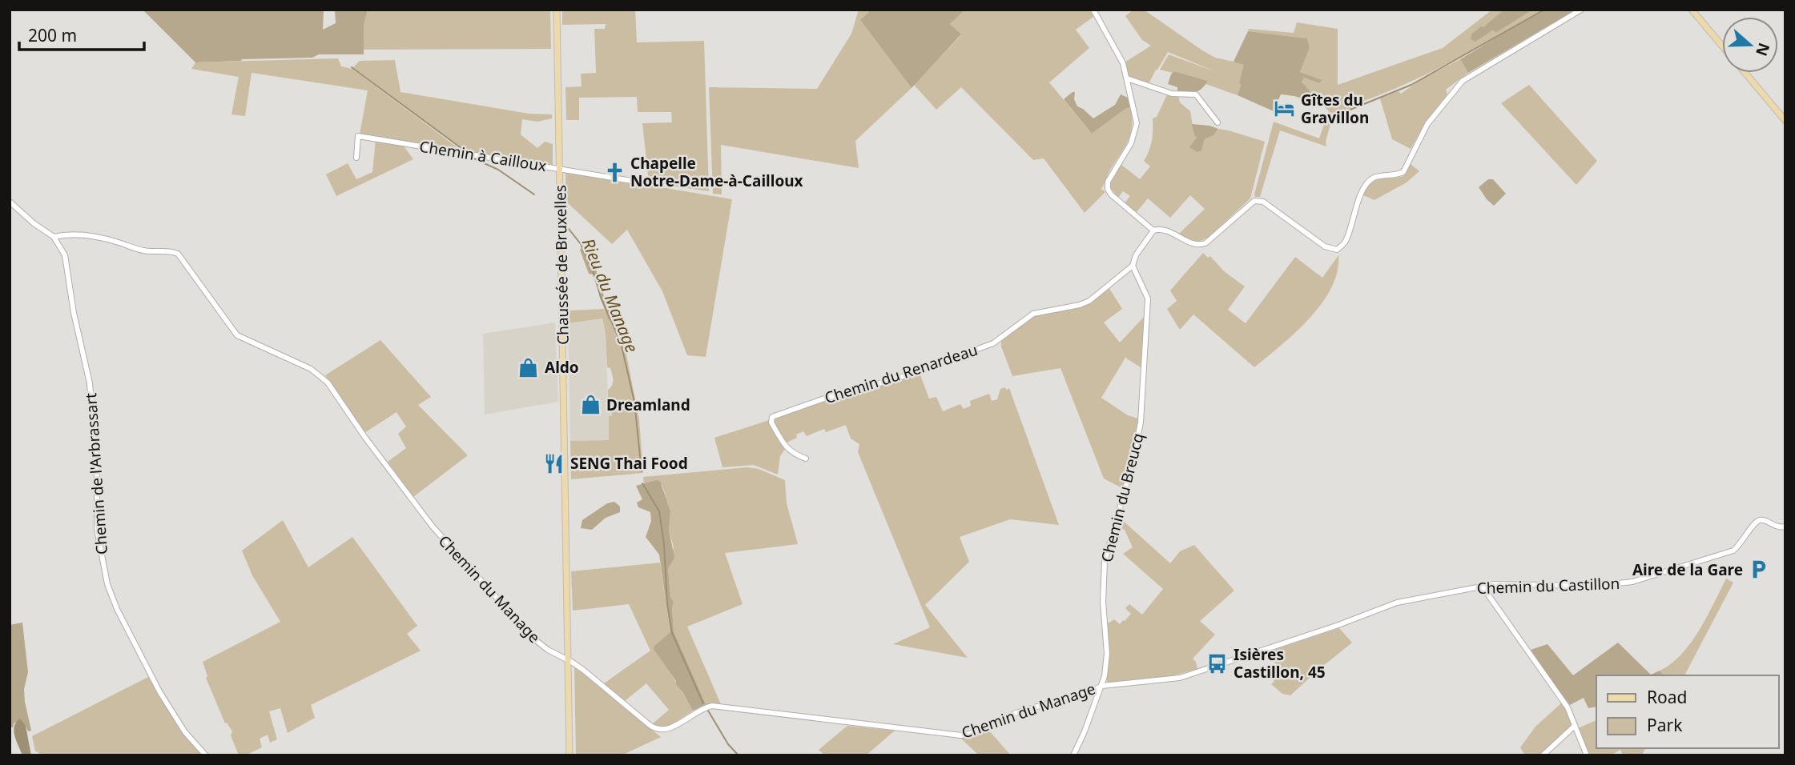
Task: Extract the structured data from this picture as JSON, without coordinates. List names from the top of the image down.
{
  "streets": {
    "main road": ["Chaussée de Bruxelles"],
    "street": [
      "Chemin à Cailloux",
      "Chemin du Renardeau",
      "Chemin de l'Arbrassart",
      "Chemin du Breucq",
      "Chemin du Castillon",
      "Chemin du Manage"
    ]
  },
  "crossings": [
    ["Chemin à Cailloux", "Chaussée de Bruxelles"],
    ["Chaussée de Bruxelles", "Chemin du Manage"],
    ["Chemin du Renardeau", "Chemin du Breucq"],
    ["Chemin de l'Arbrassart", "Chemin du Manage"],
    ["Chemin du Breucq", "Chemin du Castillon"],
    ["Chemin du Breucq", "Chemin du Manage"],
    ["Chemin du Castillon", "Chemin du Manage"]
  ],
  "water": ["Rieu du Manage"],
  "places": {
    "hotel": ["Gîtes du Gravillon"],
    "church": ["Chapelle Notre-Dame-à-Cailloux"],
    "shop": ["Aldo", "Dreamland"],
    "restaurant": ["SENG Thai Food"],
    "parking": ["Aire de la Gare"],
    "bus stop": ["Isières Castillon, 45"]
  },
  "legend": ["Road", "Park"],
  "scale_bar": "200 m",
  "north": "right"
}
